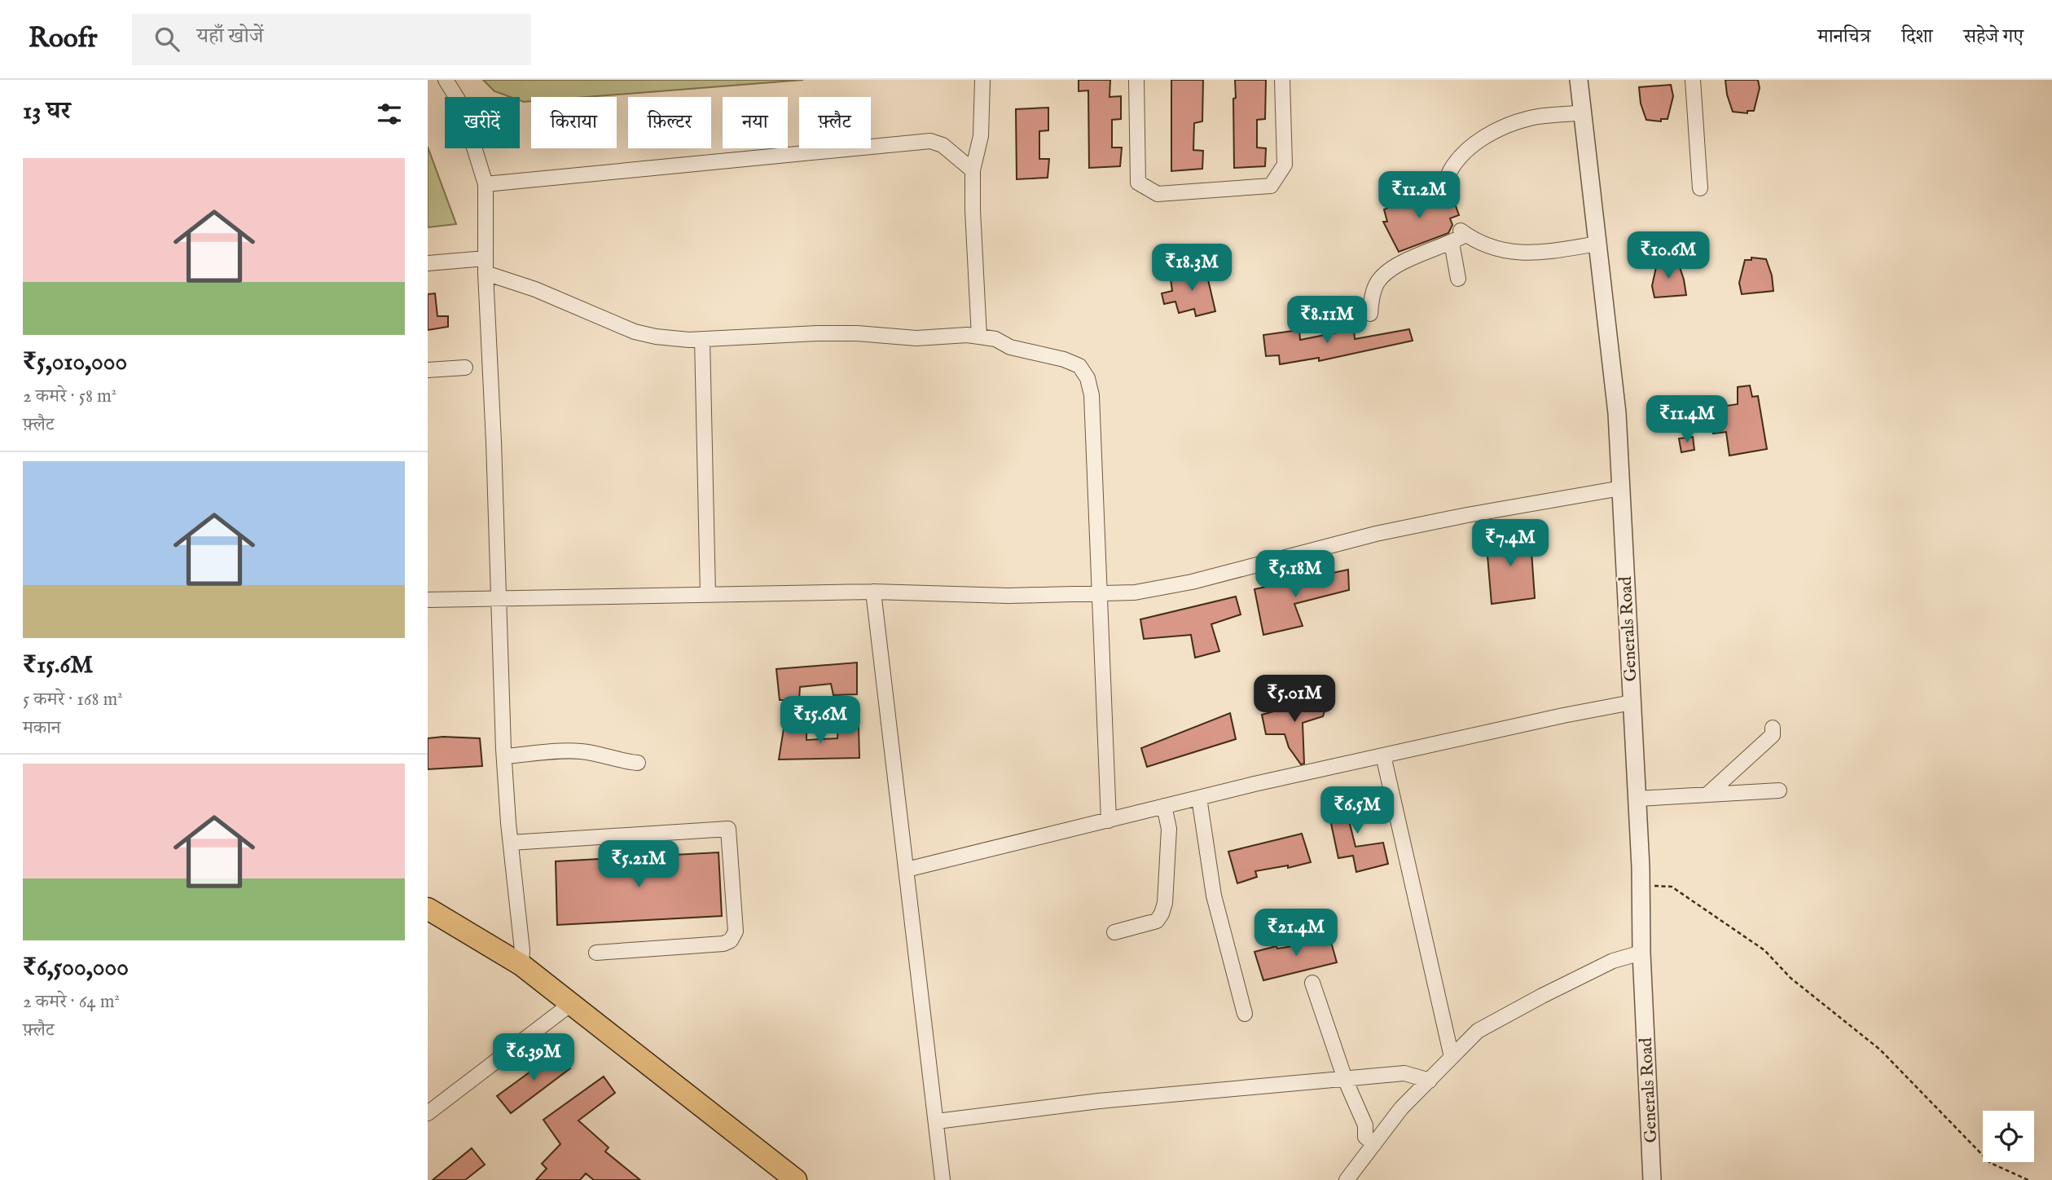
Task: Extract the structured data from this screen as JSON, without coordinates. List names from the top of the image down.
{
  "streets": {
    "street": ["Generals Road"]
  },
  "page": {
    "header": "Roofr",
    "search": "यहाँ खोजें",
    "nav": ["मानचित्र", "दिशा", "सहेजे गए"],
    "heading": "13 घर",
    "chip": [
      "खरीदें",
      "किराया",
      "फ़िल्टर",
      "नया",
      "फ़्लैट"
    ],
    "list": [
      {
        "name": "₹5,010,000",
        "note": "2 कमरे · 58 m² · फ़्लैट"
      },
      {
        "name": "₹15.6M",
        "note": "5 कमरे · 168 m² · मकान"
      },
      {
        "name": "₹6,500,000",
        "note": "2 कमरे · 64 m² · फ़्लैट"
      }
    ],
    "price": [
      "₹11.2M",
      "₹10.6M",
      "₹18.3M",
      "₹8.11M",
      "₹11.4M",
      "₹7.4M",
      "₹5.18M",
      "₹5.01M",
      "₹15.6M",
      "₹6.5M",
      "₹5.21M",
      "₹21.4M",
      "₹6.39M"
    ]
  }
}
